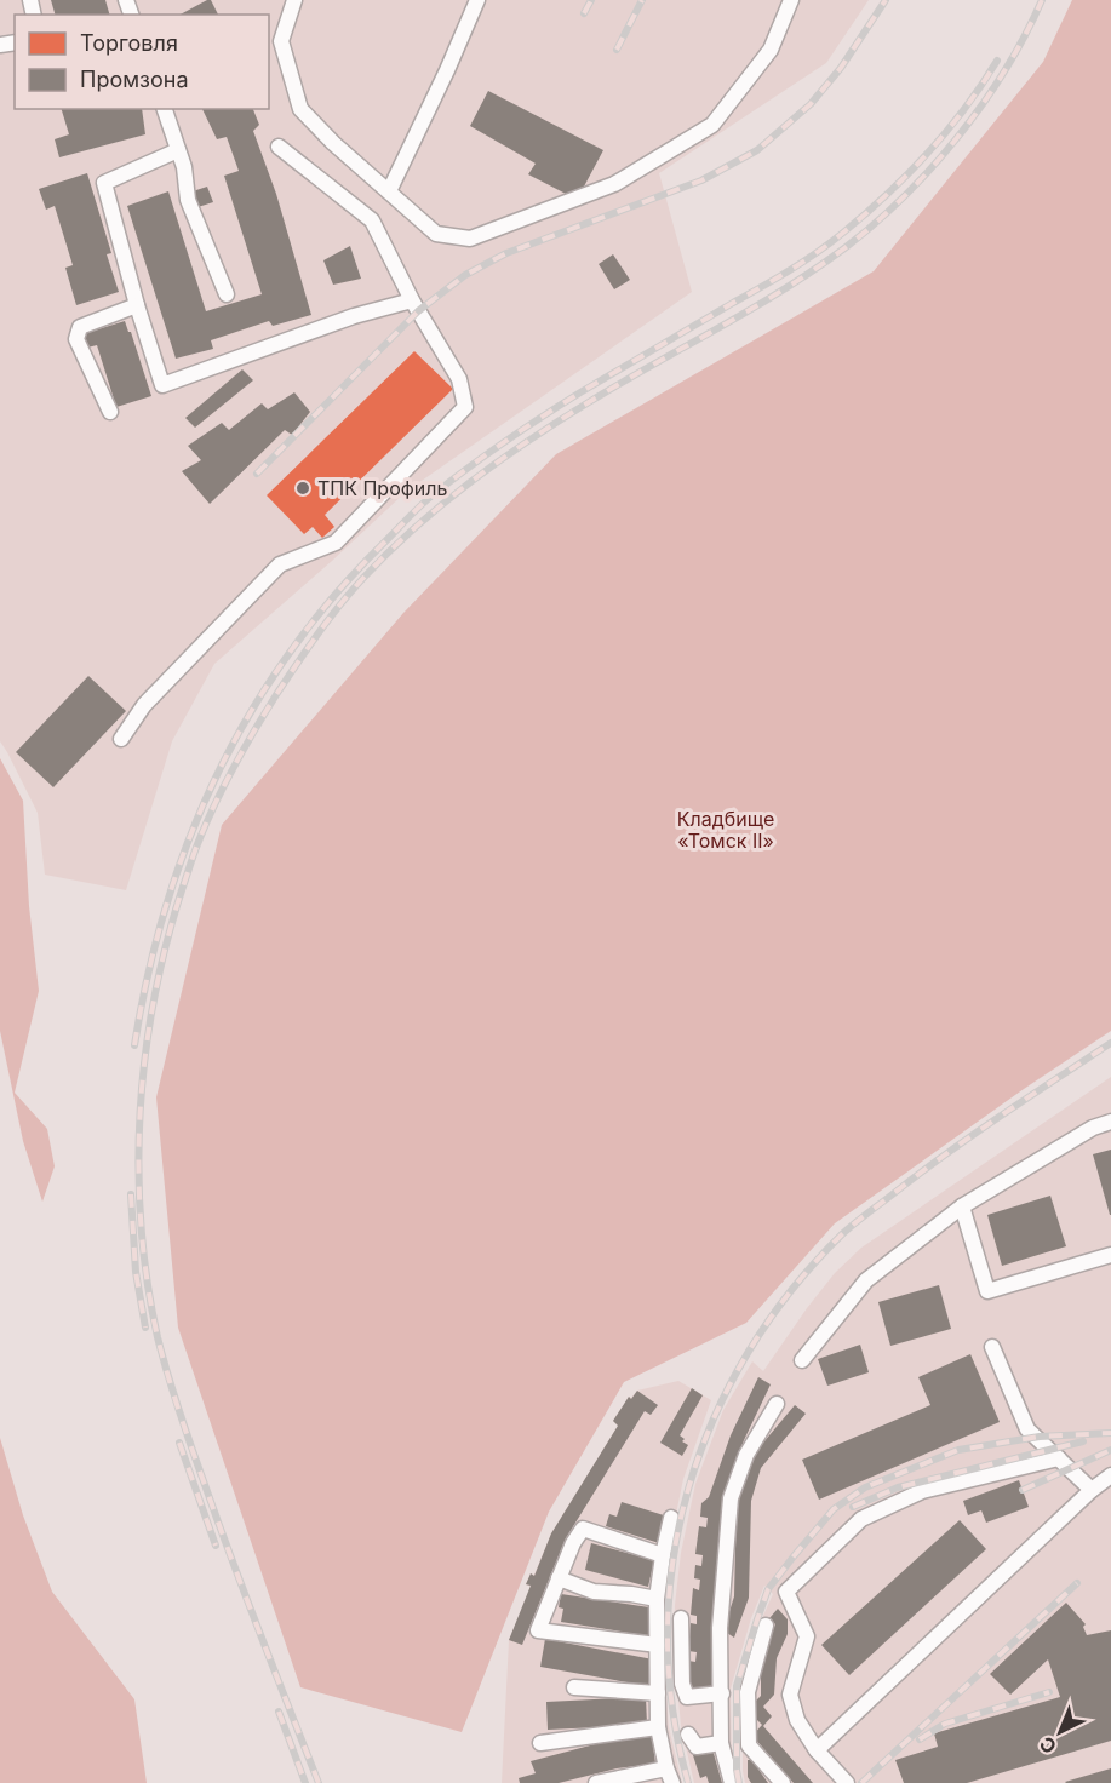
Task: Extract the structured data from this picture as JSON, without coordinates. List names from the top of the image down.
{
  "parks": ["Кладбище «Томск II»"],
  "places": ["ТПК Профиль"],
  "legend": ["Торговля", "Промзона"],
  "north": "bottom left"
}
